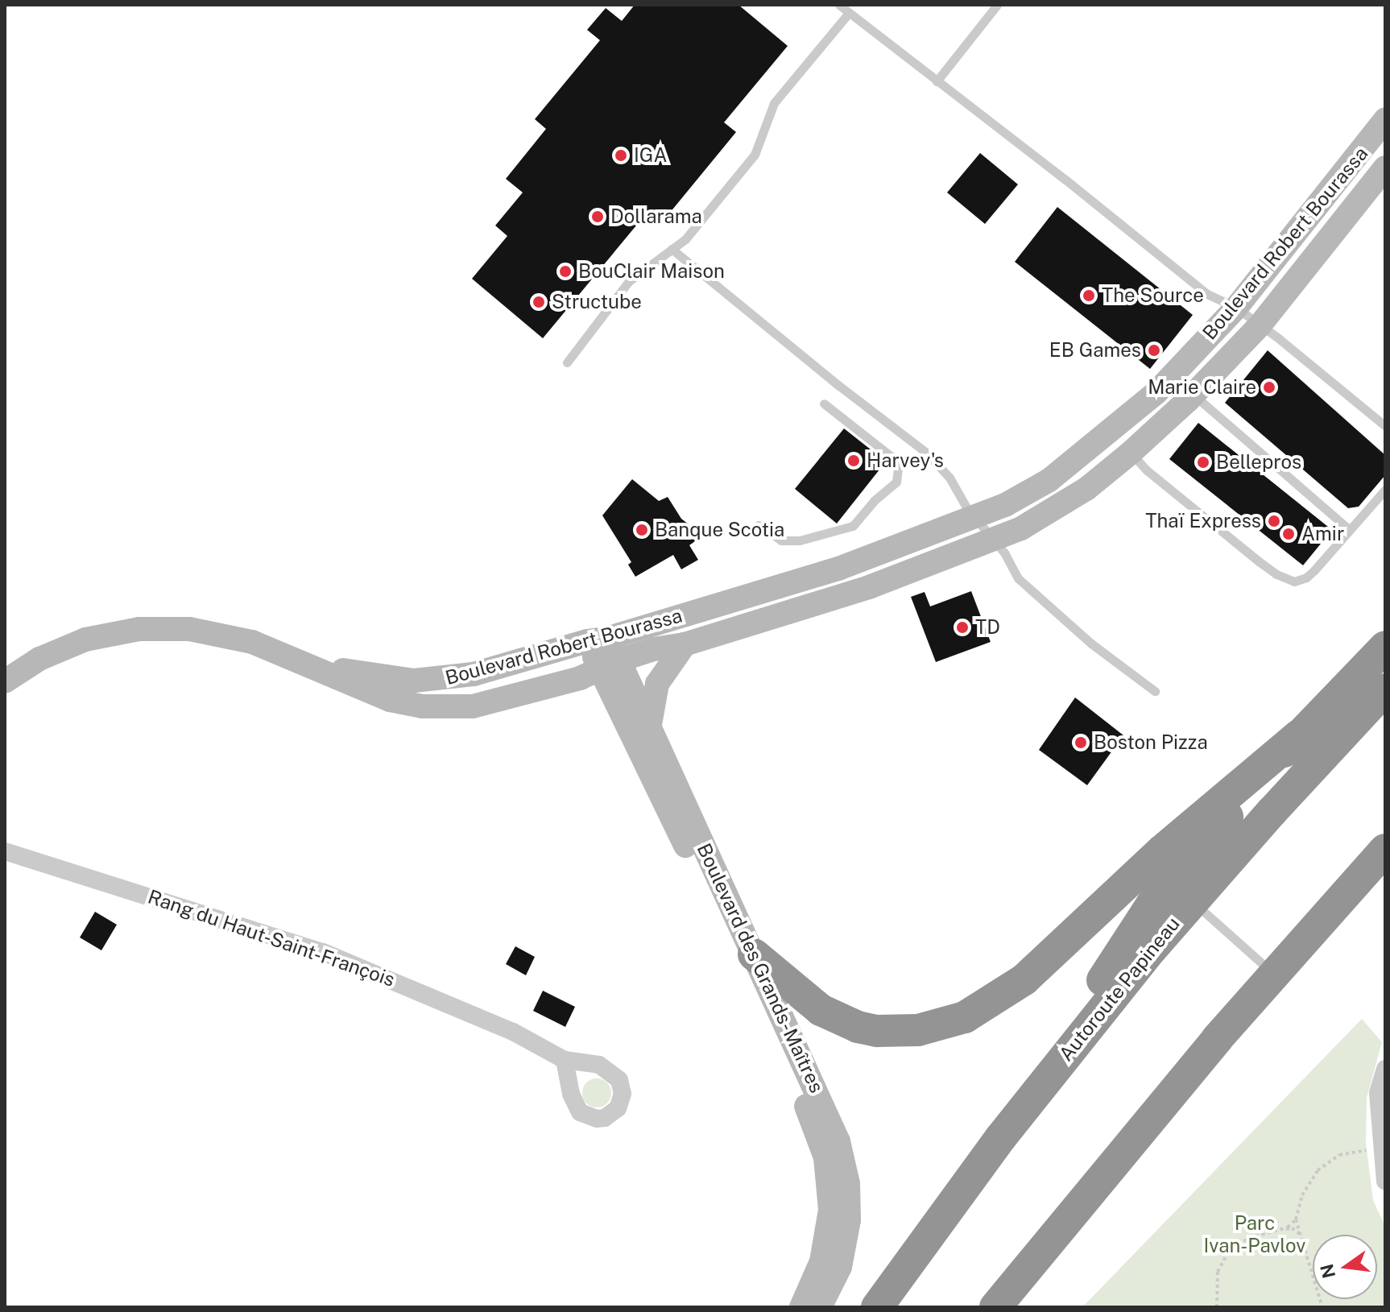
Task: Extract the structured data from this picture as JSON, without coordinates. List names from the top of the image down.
{
  "streets": {
    "highway": ["Autoroute Papineau"],
    "street": ["Boulevard Robert Bourassa", "Rang du Haut-Saint-François", "Boulevard des Grands-Maîtres"]
  },
  "crossings": [
    ["Boulevard Robert Bourassa", "Boulevard des Grands-Maîtres"]
  ],
  "parks": ["Parc Ivan-Pavlov"],
  "places": [
    "IGA",
    "Dollarama",
    "BouClair Maison",
    "The Source",
    "Structube",
    "EB Games",
    "Marie Claire",
    "Harvey's",
    "Bellepros",
    "Thaï Express",
    "Banque Scotia",
    "Amir",
    "TD",
    "Boston Pizza"
  ],
  "north": "left"
}
